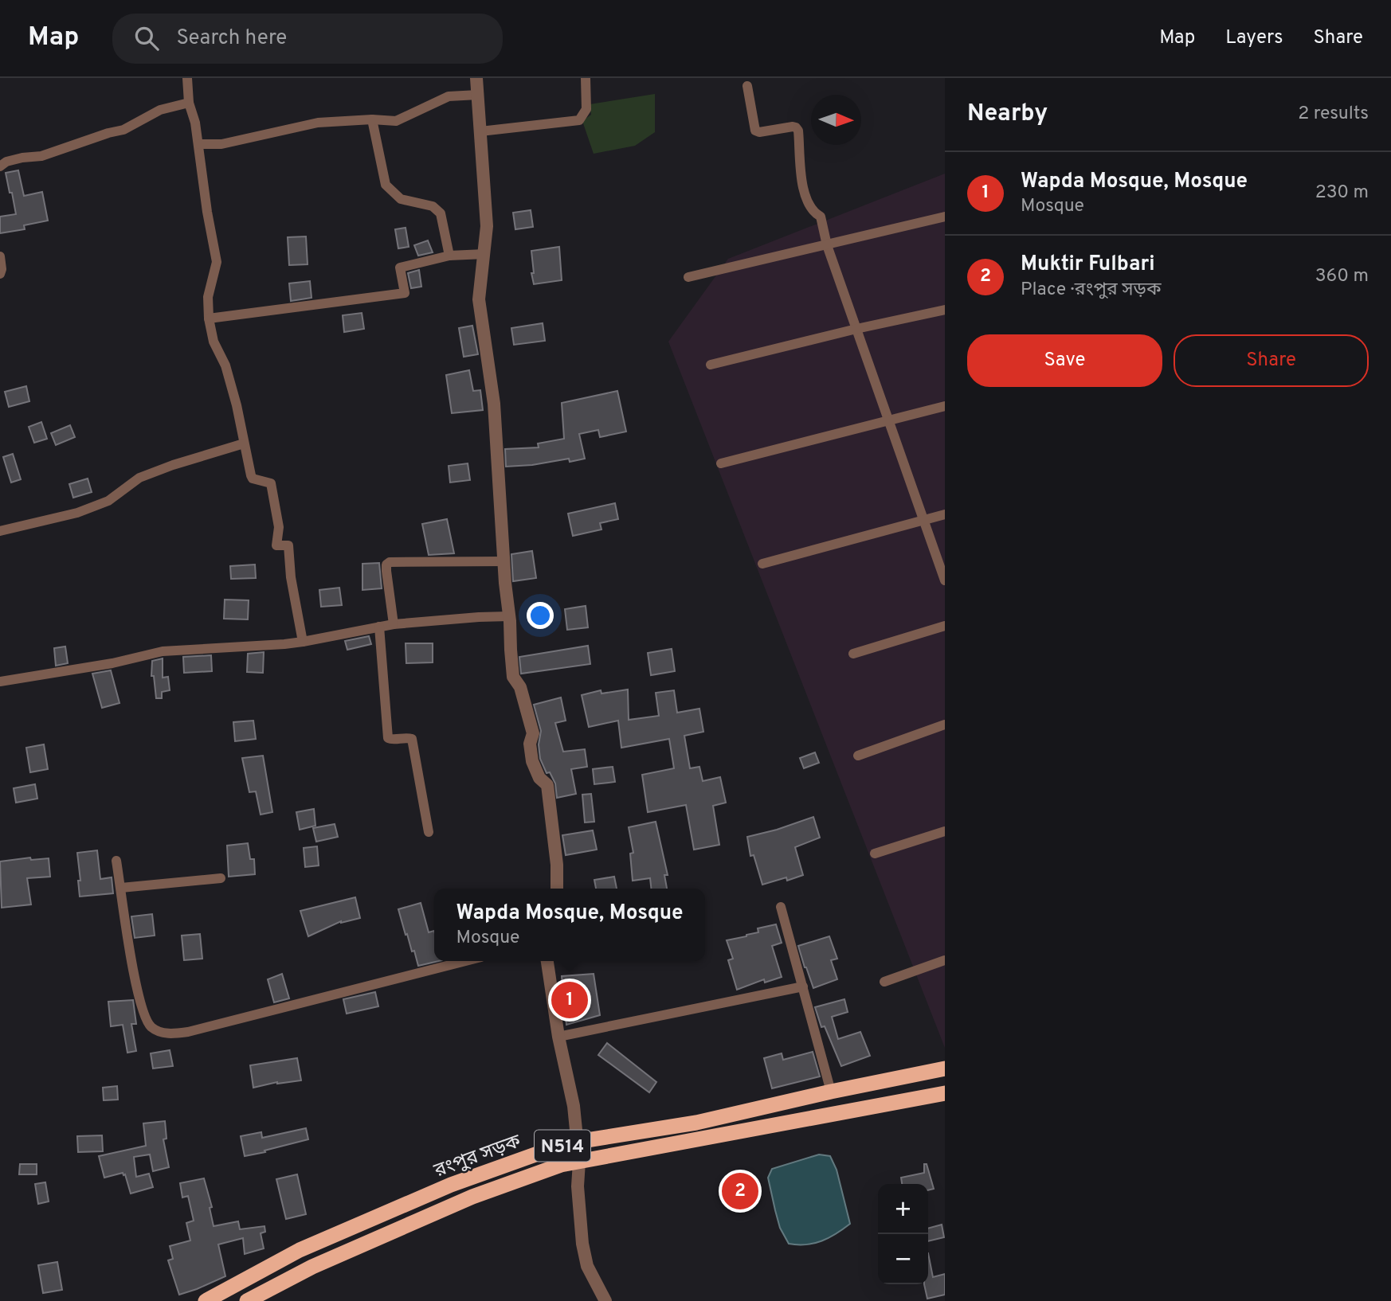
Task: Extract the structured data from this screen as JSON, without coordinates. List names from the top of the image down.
{
  "streets": {
    "highway": ["N514", "রংপুর সড়ক"]
  },
  "north": "right",
  "page": {
    "header": "Map",
    "search": "Search here",
    "nav": ["Map", "Layers", "Share"],
    "heading": ["Nearby", "2 results"],
    "list": [
      {
        "mark": "1",
        "name": "Wapda Mosque, Mosque",
        "note": "Mosque",
        "value": "230 m"
      },
      {
        "mark": "2",
        "name": "Muktir Fulbari",
        "note": "Place · রংপুর সড়ক",
        "value": "360 m"
      }
    ],
    "buttons": ["Save", "Share"],
    "popup": ["Wapda Mosque, Mosque", "Mosque"],
    "pins": ["1", "2"],
    "map_buttons": ["+", "−"]
  }
}
